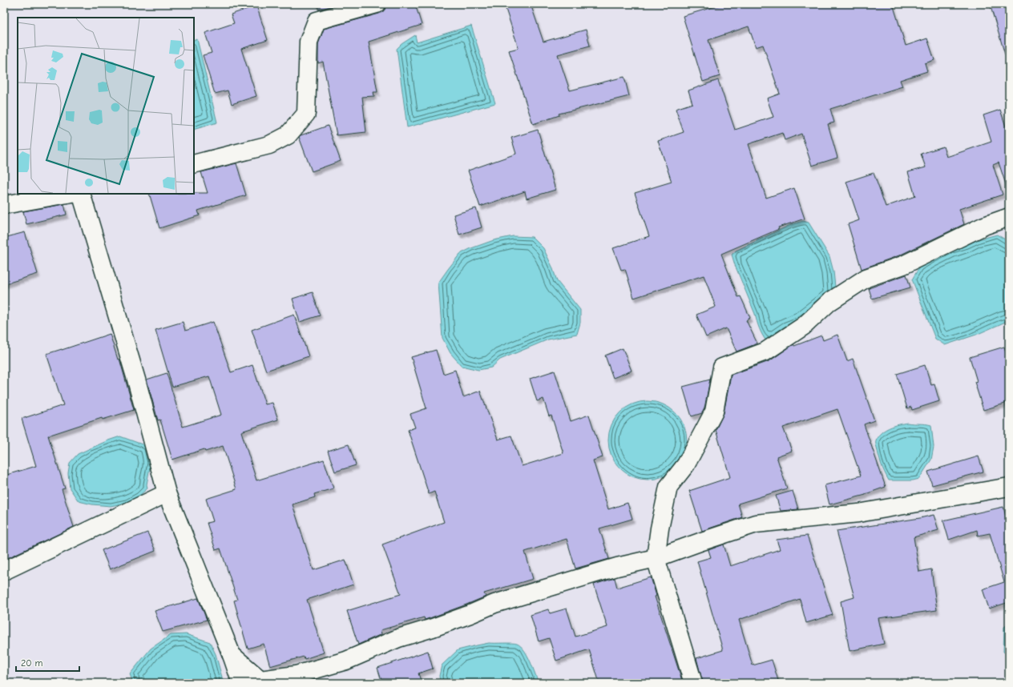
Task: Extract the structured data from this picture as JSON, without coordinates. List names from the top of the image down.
{
  "scale_bar": "20 m"
}
